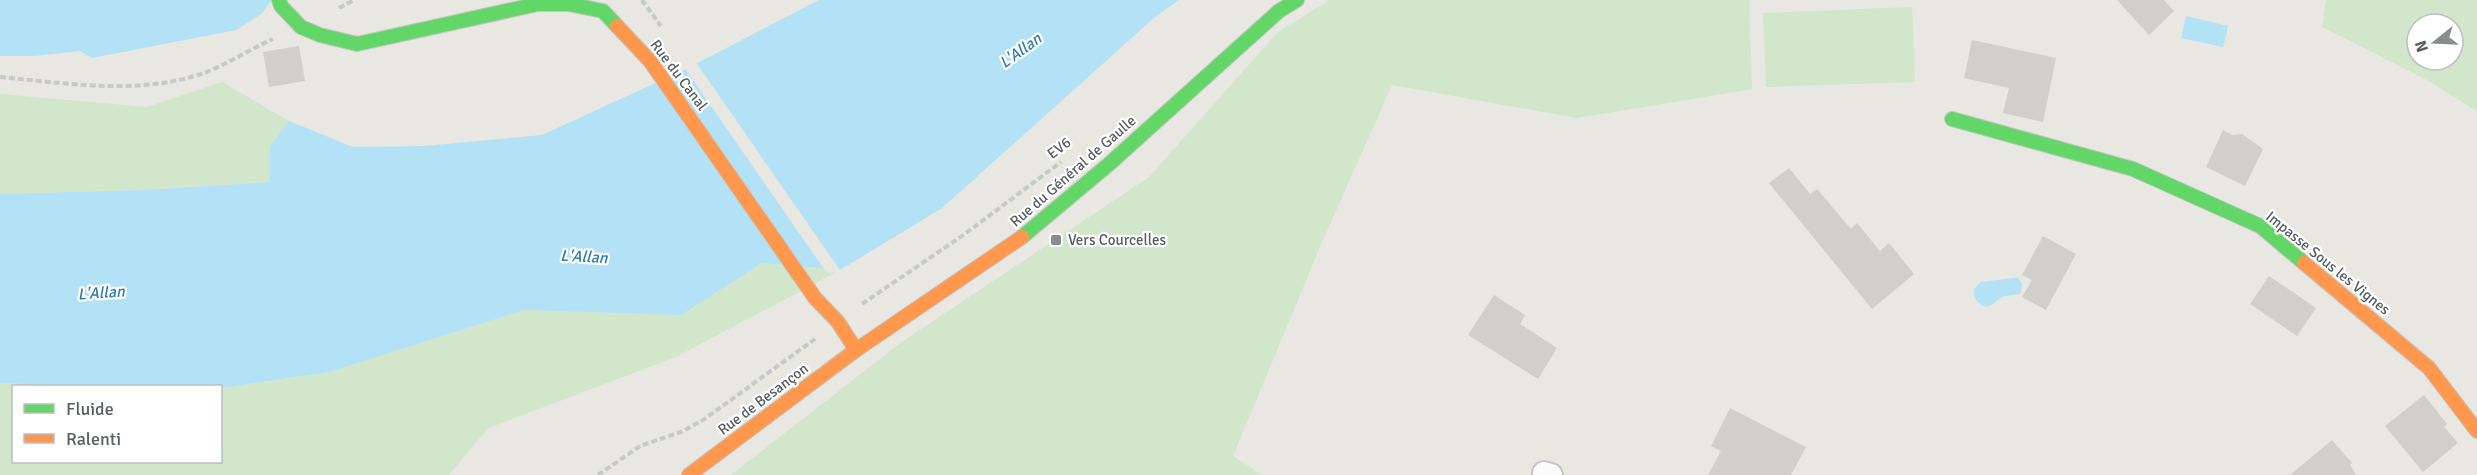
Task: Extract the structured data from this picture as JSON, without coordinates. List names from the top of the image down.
{
  "streets": {
    "street": [
      "Rue du Canal",
      "Rue du Général de Gaulle",
      "Impasse Sous les Vignes",
      "Rue de Besançon"
    ],
    "path": ["EV6"]
  },
  "crossings": [
    ["Rue du Canal", "EV6"],
    ["Rue du Canal", "Rue du Général de Gaulle"],
    ["Rue du Canal", "Rue de Besançon"],
    ["Rue du Général de Gaulle", "Rue de Besançon"]
  ],
  "water": ["L'Allan"],
  "places": {
    "transit": ["Vers Courcelles"]
  },
  "legend": ["Fluide", "Ralenti"],
  "north": "left"
}
